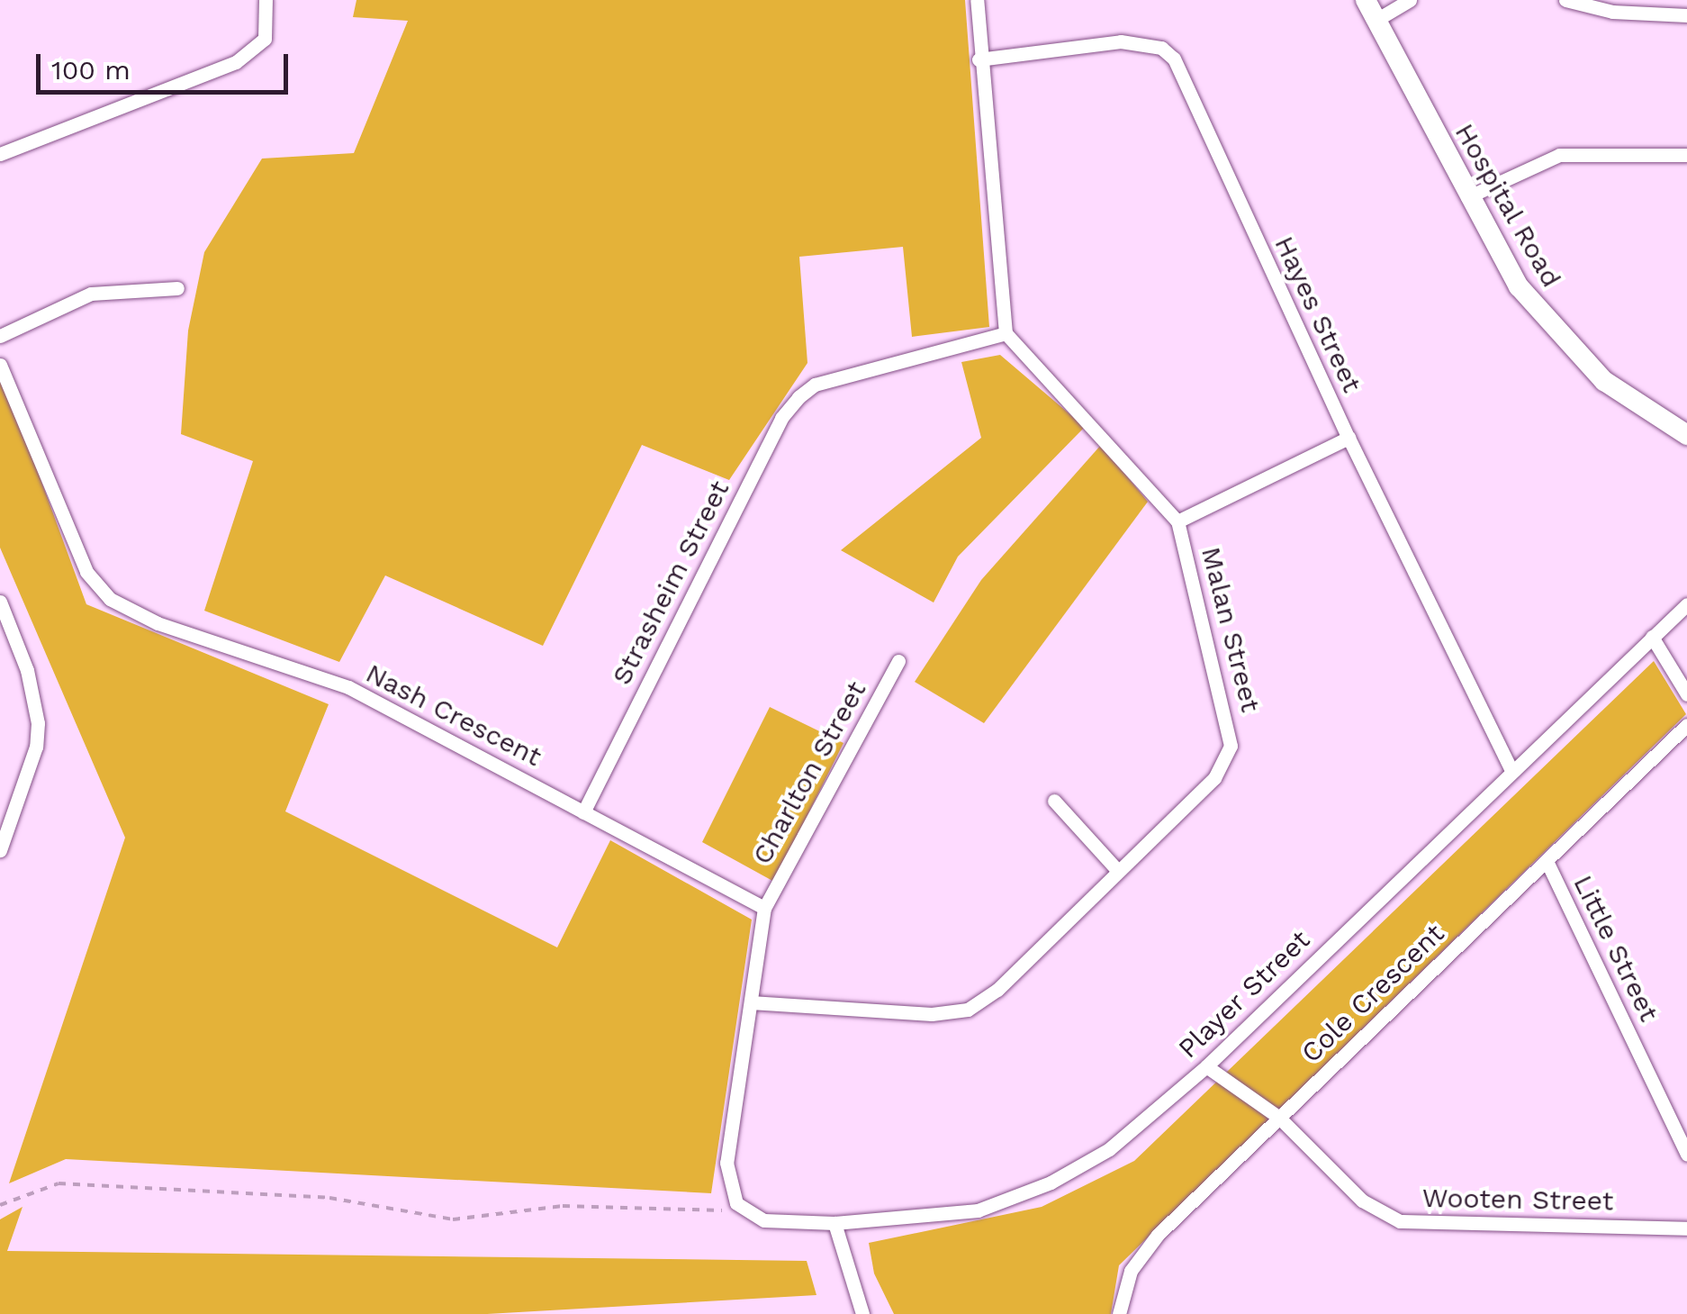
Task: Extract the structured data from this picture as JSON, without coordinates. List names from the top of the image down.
{
  "streets": {
    "main road": ["Hospital Road"],
    "street": [
      "Hayes Street",
      "Strasheim Street",
      "Malan Street",
      "Nash Crescent",
      "Charlton Street",
      "Little Street",
      "Cole Crescent",
      "Player Street",
      "Wooten Street"
    ]
  },
  "crossings": [
    ["Hayes Street", "Player Street"],
    ["Strasheim Street", "Malan Street"],
    ["Strasheim Street", "Nash Crescent"],
    ["Nash Crescent", "Charlton Street"],
    ["Little Street", "Cole Crescent"],
    ["Cole Crescent", "Wooten Street"],
    ["Player Street", "Wooten Street"]
  ],
  "scale_bar": "100 m"
}
